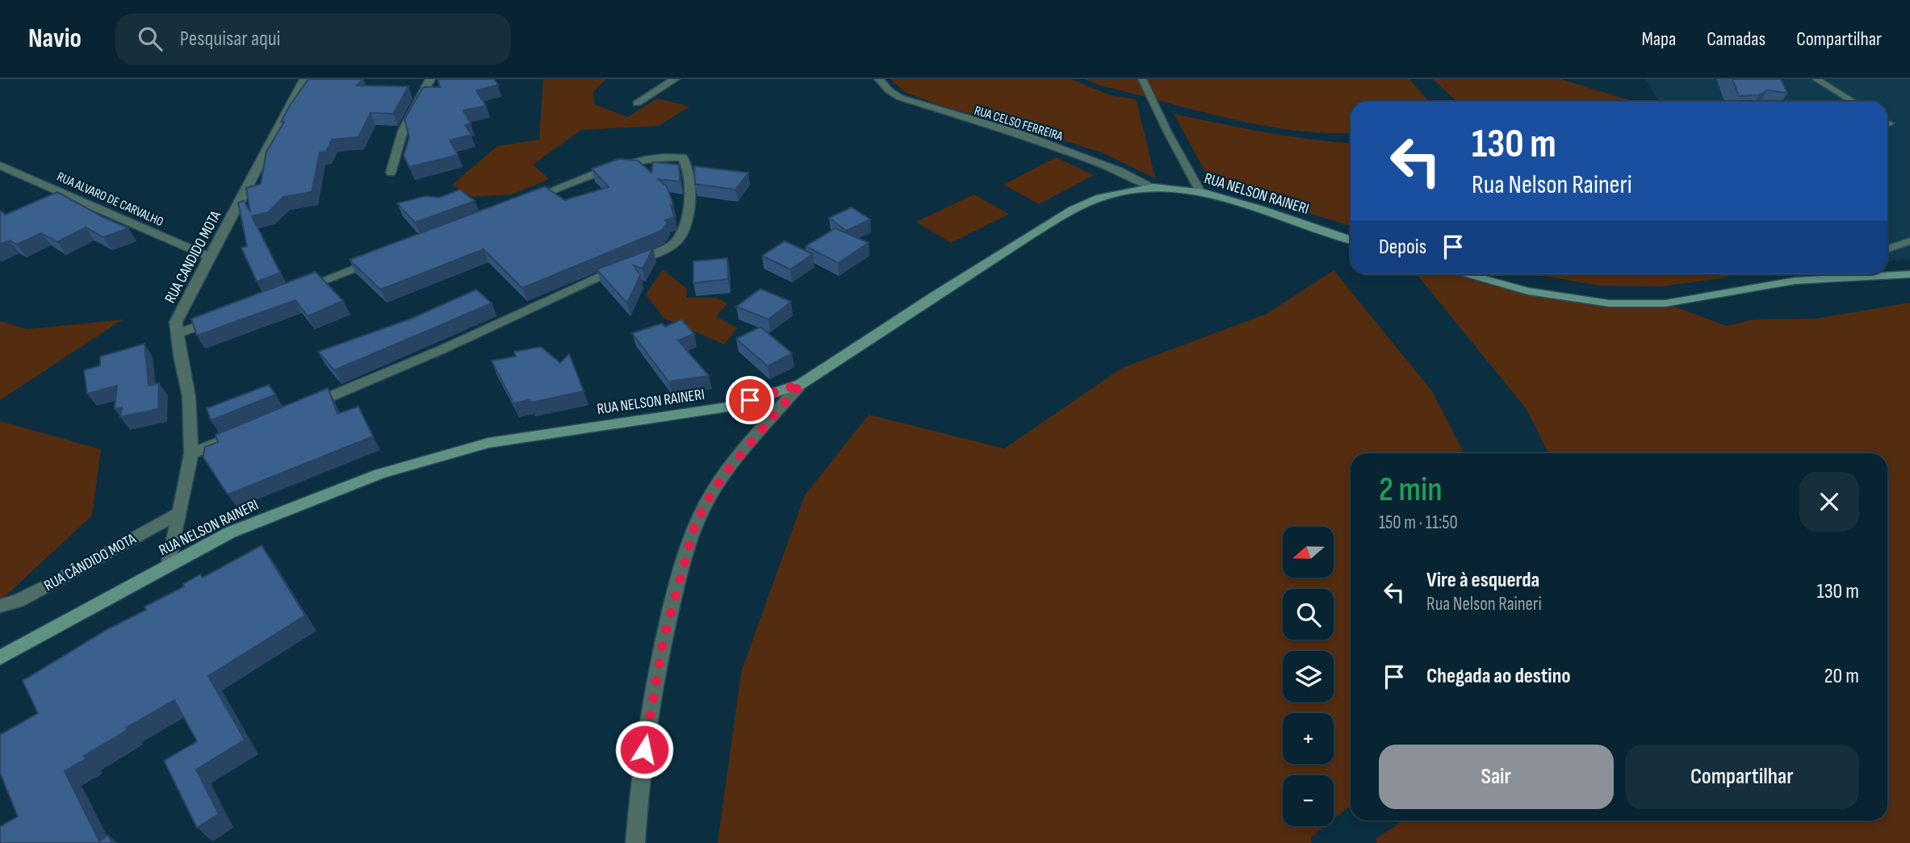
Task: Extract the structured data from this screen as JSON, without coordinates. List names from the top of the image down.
{
  "streets": {
    "main road": ["RUA NELSON RAINERI"],
    "street": [
      "RUA CELSO FERREIRA",
      "RUA ALVARO DE CARVALHO",
      "RUA CANDIDO MOTA",
      "RUA CÂNDIDO MOTA"
    ]
  },
  "crossings": [
    ["RUA CELSO FERREIRA", "RUA NELSON RAINERI"],
    ["RUA NELSON RAINERI", "RUA CANDIDO MOTA"],
    ["RUA ALVARO DE CARVALHO", "RUA CANDIDO MOTA"],
    ["RUA CANDIDO MOTA", "RUA CÂNDIDO MOTA"]
  ],
  "north": "left",
  "page": {
    "header": "Navio",
    "search": "Pesquisar aqui",
    "nav": ["Mapa", "Camadas", "Compartilhar"],
    "turn": ["130 m", "Rua Nelson Raineri"],
    "then": "Depois",
    "heading": ["2 min", "150 m · 11:50"],
    "map_buttons": ["+", "−"],
    "list": [
      {
        "name": "Vire à esquerda",
        "note": "Rua Nelson Raineri",
        "value": "130 m"
      },
      {
        "name": "Chegada ao destino",
        "value": "20 m"
      }
    ],
    "buttons": ["Sair", "Compartilhar"]
  }
}
